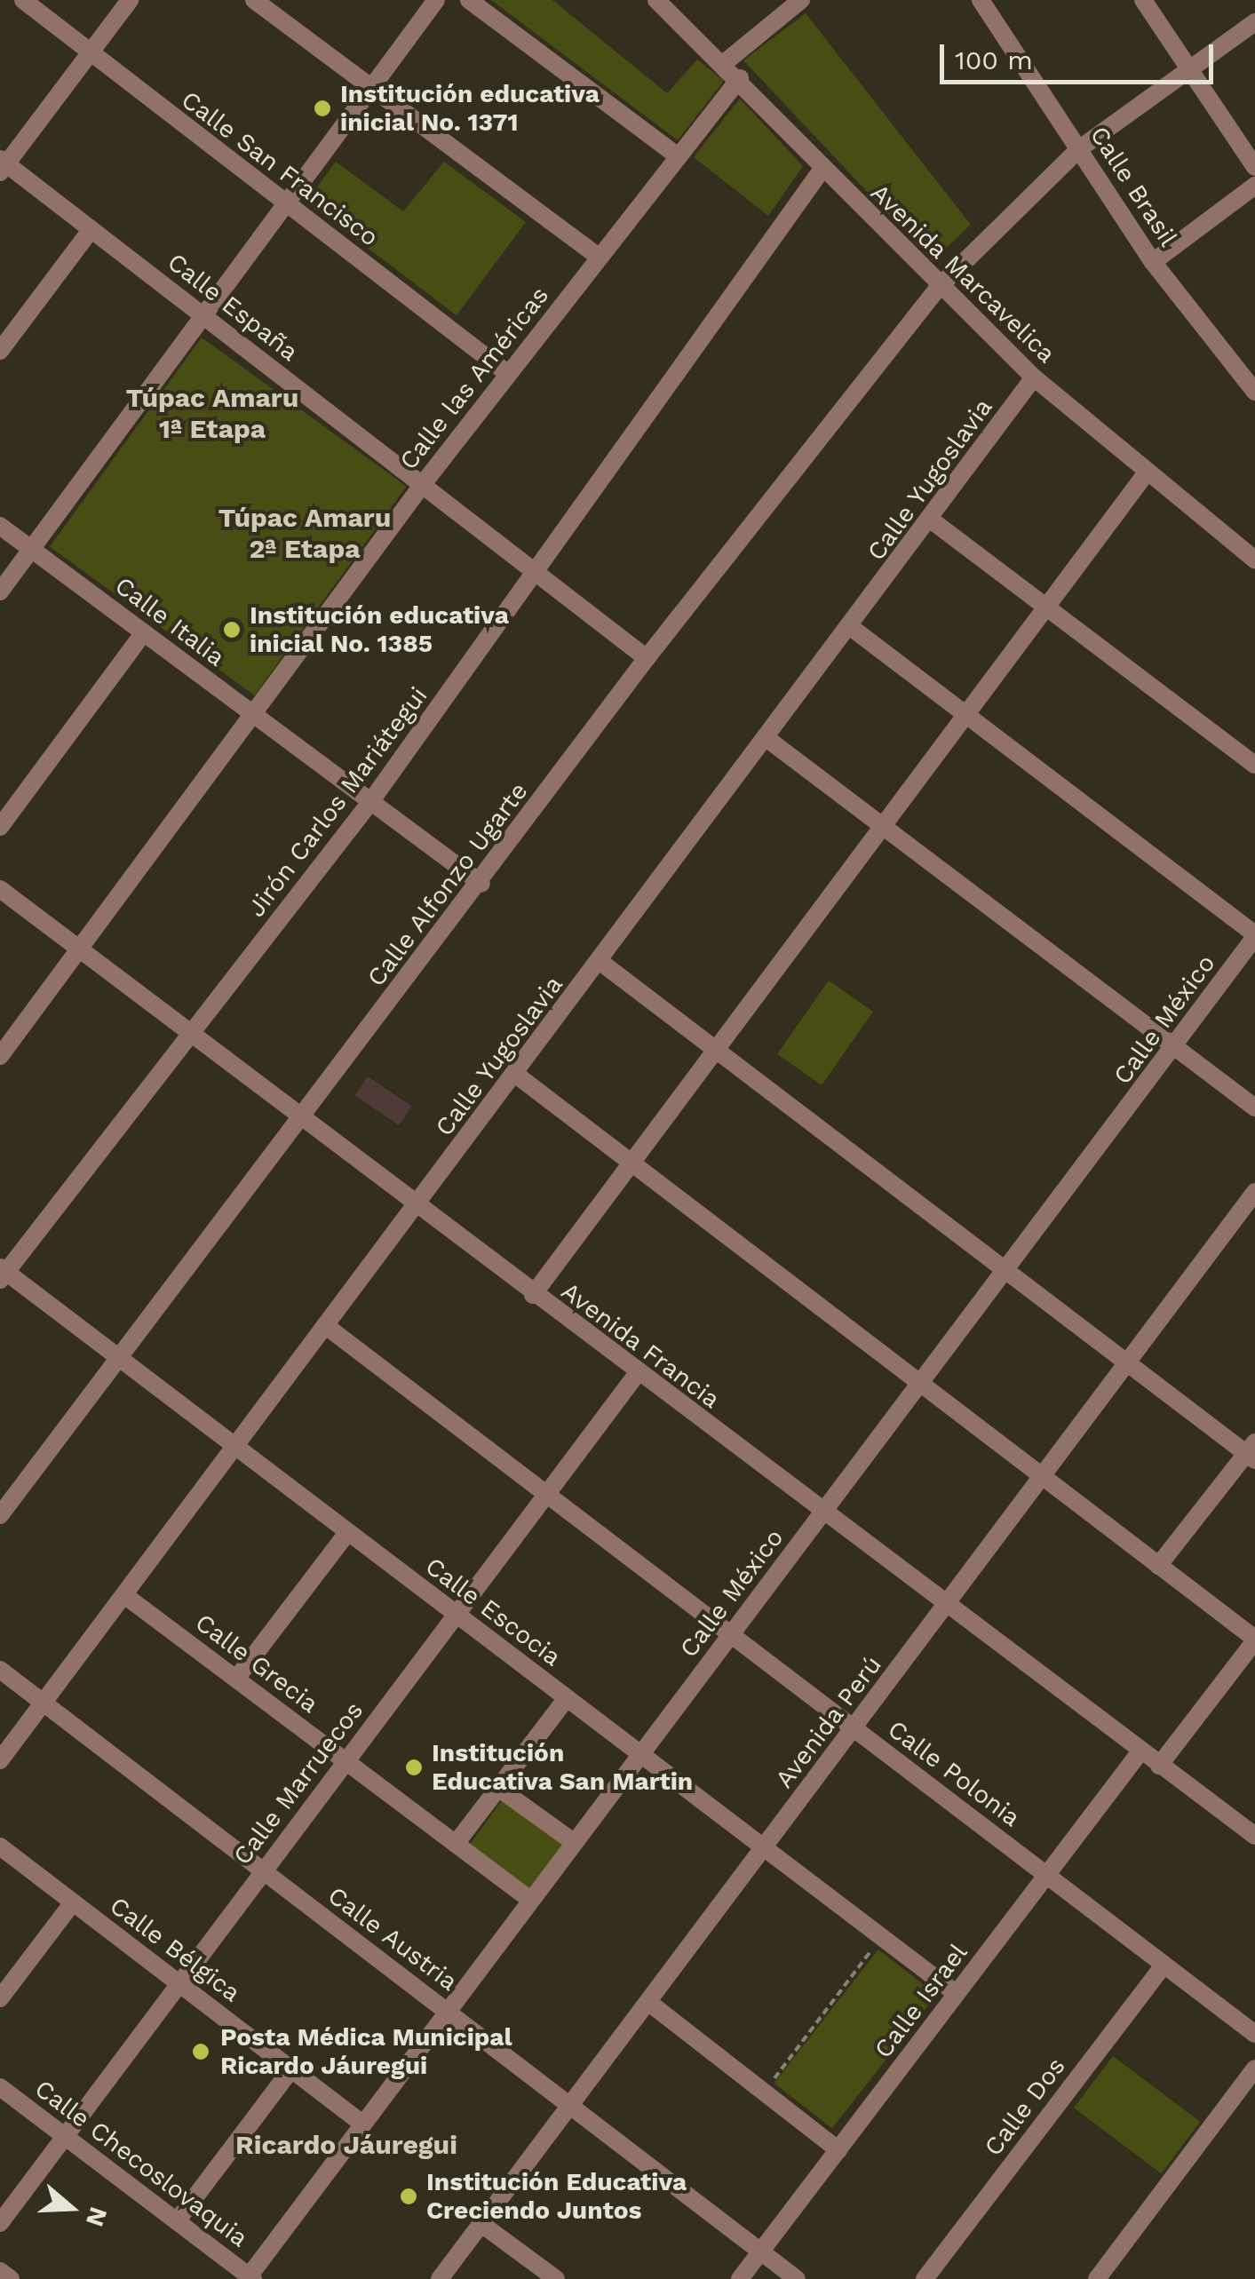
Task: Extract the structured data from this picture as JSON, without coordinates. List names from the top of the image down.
{
  "streets": {
    "street": [
      "Calle San Francisco",
      "Calle Brasil",
      "Avenida Marcavelica",
      "Calle España",
      "Calle las Américas",
      "Calle Yugoslavia",
      "Calle Italia",
      "Jirón Carlos Mariátegui",
      "Calle Alfonzo Ugarte",
      "Calle México",
      "Avenida Francia",
      "Calle Escocia",
      "Calle Grecia",
      "Avenida Perú",
      "Calle Polonia",
      "Calle Marruecos",
      "Calle Austria",
      "Calle Bélgica",
      "Calle Israel",
      "Calle Dos",
      "Calle Checoslovaquia"
    ]
  },
  "crossings": [
    ["Calle San Francisco", "Calle las Américas"],
    ["Calle Brasil", "Calle Alfonzo Ugarte"],
    ["Avenida Marcavelica", "Calle las Américas"],
    ["Avenida Marcavelica", "Calle Yugoslavia"],
    ["Avenida Marcavelica", "Jirón Carlos Mariátegui"],
    ["Avenida Marcavelica", "Calle Alfonzo Ugarte"],
    ["Calle España", "Calle las Américas"],
    ["Calle España", "Jirón Carlos Mariátegui"],
    ["Calle España", "Calle Alfonzo Ugarte"],
    ["Calle las Américas", "Calle Italia"],
    ["Calle las Américas", "Avenida Francia"],
    ["Calle Yugoslavia", "Avenida Francia"],
    ["Calle Yugoslavia", "Calle Escocia"],
    ["Calle Yugoslavia", "Calle Grecia"],
    ["Calle Yugoslavia", "Calle Polonia"],
    ["Calle Yugoslavia", "Calle Austria"],
    ["Calle Italia", "Jirón Carlos Mariátegui"],
    ["Calle Italia", "Calle Alfonzo Ugarte"],
    ["Jirón Carlos Mariátegui", "Avenida Francia"],
    ["Jirón Carlos Mariátegui", "Calle Escocia"],
    ["Calle Alfonzo Ugarte", "Avenida Francia"],
    ["Calle Alfonzo Ugarte", "Calle Escocia"],
    ["Calle México", "Avenida Francia"],
    ["Calle México", "Calle Escocia"],
    ["Calle México", "Calle Grecia"],
    ["Calle México", "Calle Polonia"],
    ["Calle México", "Calle Austria"],
    ["Calle México", "Calle Bélgica"],
    ["Calle México", "Calle Checoslovaquia"],
    ["Avenida Francia", "Avenida Perú"],
    ["Avenida Francia", "Calle Marruecos"],
    ["Avenida Francia", "Calle Israel"],
    ["Calle Escocia", "Avenida Perú"],
    ["Calle Escocia", "Calle Marruecos"],
    ["Calle Escocia", "Calle Israel"],
    ["Calle Grecia", "Calle Marruecos"],
    ["Avenida Perú", "Calle Polonia"],
    ["Avenida Perú", "Calle Austria"],
    ["Calle Polonia", "Calle Marruecos"],
    ["Calle Polonia", "Calle Israel"],
    ["Calle Polonia", "Calle Dos"],
    ["Calle Marruecos", "Calle Austria"],
    ["Calle Marruecos", "Calle Bélgica"],
    ["Calle Marruecos", "Calle Checoslovaquia"],
    ["Calle Austria", "Calle Israel"]
  ],
  "districts": ["Túpac Amaru 1ª Etapa", "Túpac Amaru 2ª Etapa", "Ricardo Jáuregui"],
  "places": [
    "Institución educativa inicial No. 1371",
    "Institución educativa inicial No. 1385",
    "Institución Educativa San Martin",
    "Posta Médica Municipal Ricardo Jáuregui",
    "Institución Educativa Creciendo Juntos"
  ],
  "scale_bar": "100 m",
  "north": "right"
}
